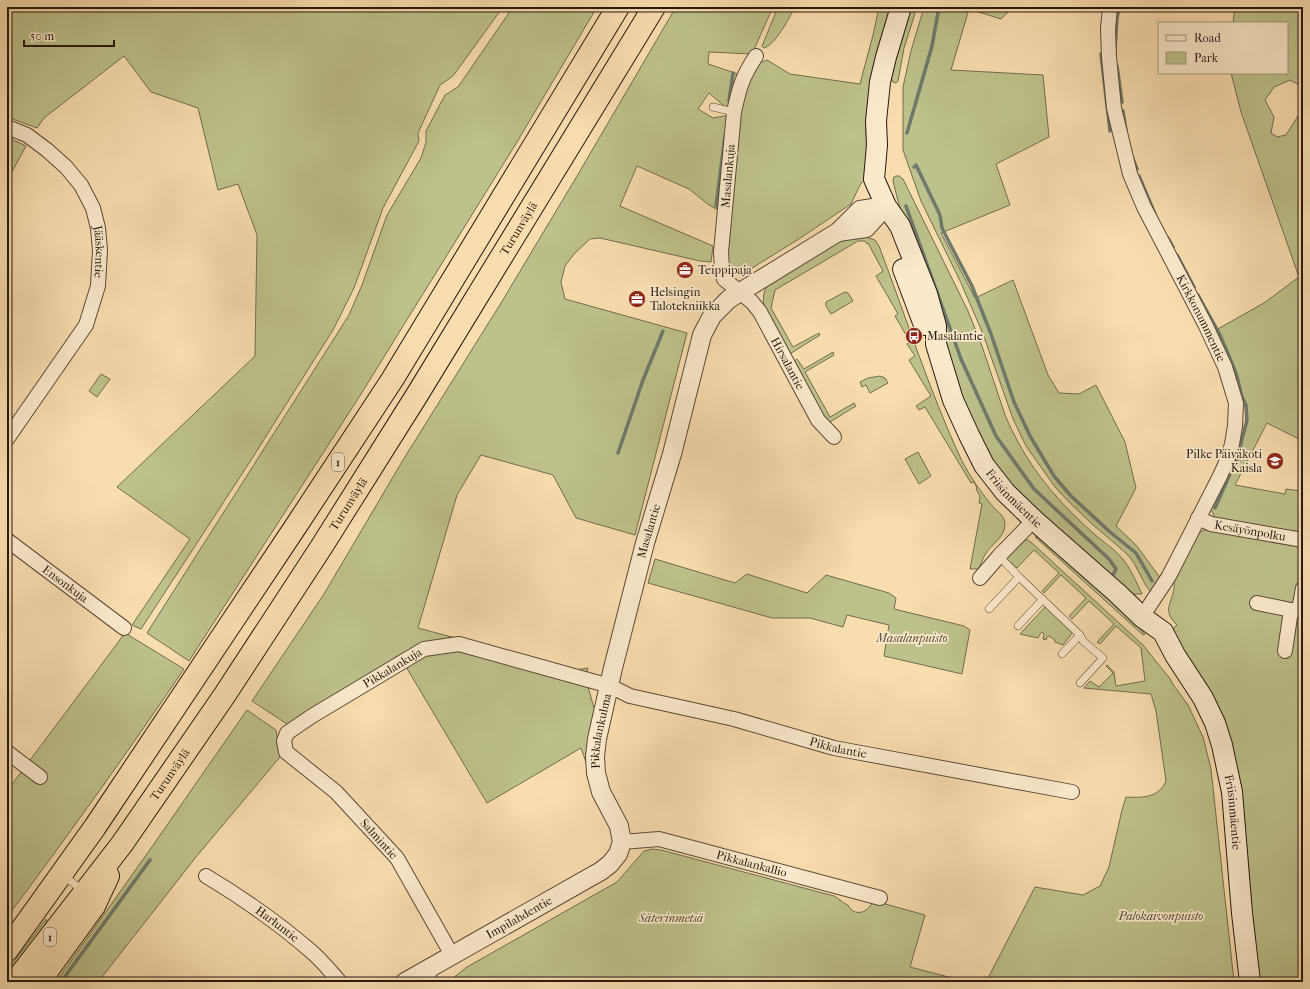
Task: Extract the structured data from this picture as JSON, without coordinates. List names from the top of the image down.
{
  "streets": {
    "highway": ["Turunväylä", "1"],
    "main road": ["Friisinmäentie"],
    "street": [
      "Masalankuja",
      "Jääskentie",
      "Kirkkonummentie",
      "Hirsalantie",
      "Masalantie",
      "Kesäyönpolku",
      "Ensonkuja",
      "Pikkalankuja",
      "Pikkalankulma",
      "Pikkalantie",
      "Salmintie",
      "Pikkalankallio",
      "Impilahdentie",
      "Harluntie"
    ]
  },
  "crossings": [
    ["Masalankuja", "Hirsalantie"],
    ["Masalankuja", "Masalantie"],
    ["Kirkkonummentie", "Friisinmäentie"],
    ["Kirkkonummentie", "Kesäyönpolku"],
    ["Hirsalantie", "Masalantie"],
    ["Friisinmäentie", "Masalantie"],
    ["Masalantie", "Pikkalankuja"],
    ["Masalantie", "Pikkalankulma"],
    ["Masalantie", "Pikkalantie"],
    ["Pikkalankuja", "Pikkalankulma"],
    ["Pikkalankuja", "Pikkalantie"],
    ["Pikkalankuja", "Salmintie"],
    ["Pikkalankulma", "Pikkalantie"],
    ["Pikkalankulma", "Pikkalankallio"],
    ["Pikkalankulma", "Impilahdentie"],
    ["Salmintie", "Impilahdentie"],
    ["Pikkalankallio", "Impilahdentie"]
  ],
  "parks": ["Masalanpuisto", "Palokaivonpuisto", "Säterinmetsä"],
  "places": {
    "office": ["Teippipaja", "Helsingin Talotekniikka"],
    "bus stop": ["Masalantie"],
    "school or university": ["Pilke Päiväkoti Kaisla"]
  },
  "legend": ["Road", "Park"],
  "scale_bar": "50 m"
}
